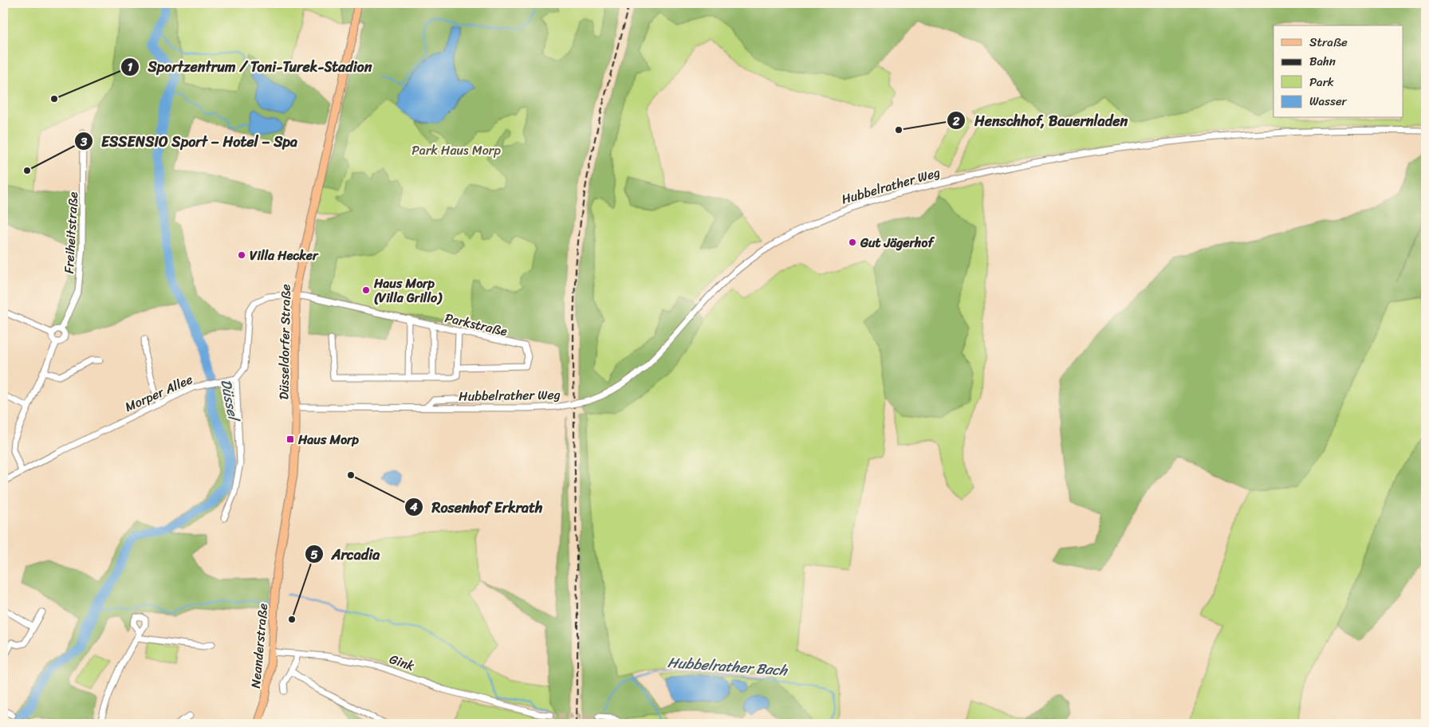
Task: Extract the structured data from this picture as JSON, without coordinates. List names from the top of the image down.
{
  "streets": {
    "main road": ["Düsseldorfer Straße", "Neanderstraße"],
    "street": [
      "Hubbelrather Weg",
      "Freiheitstraße",
      "Parkstraße",
      "Morper Allee",
      "Gink"
    ]
  },
  "crossings": [
    ["Hubbelrather Weg", "Düsseldorfer Straße"],
    ["Freiheitstraße", "Morper Allee"],
    ["Parkstraße", "Düsseldorfer Straße"],
    ["Düsseldorfer Straße", "Neanderstraße"],
    ["Neanderstraße", "Gink"]
  ],
  "water": ["Düssel", "Hubbelrather Bach"],
  "parks": ["Park Haus Morp"],
  "places": {
    "other": [
      "Sportzentrum / Toni-Turek-Stadion",
      "Henschhof, Bauernladen",
      "ESSENSIO Sport – Hotel – Spa",
      "Gut Jägerhof",
      "Villa Hecker",
      "Haus Morp (Villa Grillo)",
      "Rosenhof Erkrath",
      "Arcadia"
    ],
    "transit": ["Haus Morp"]
  },
  "legend": [
    "Straße",
    "Bahn",
    "Park",
    "Wasser"
  ]
}
